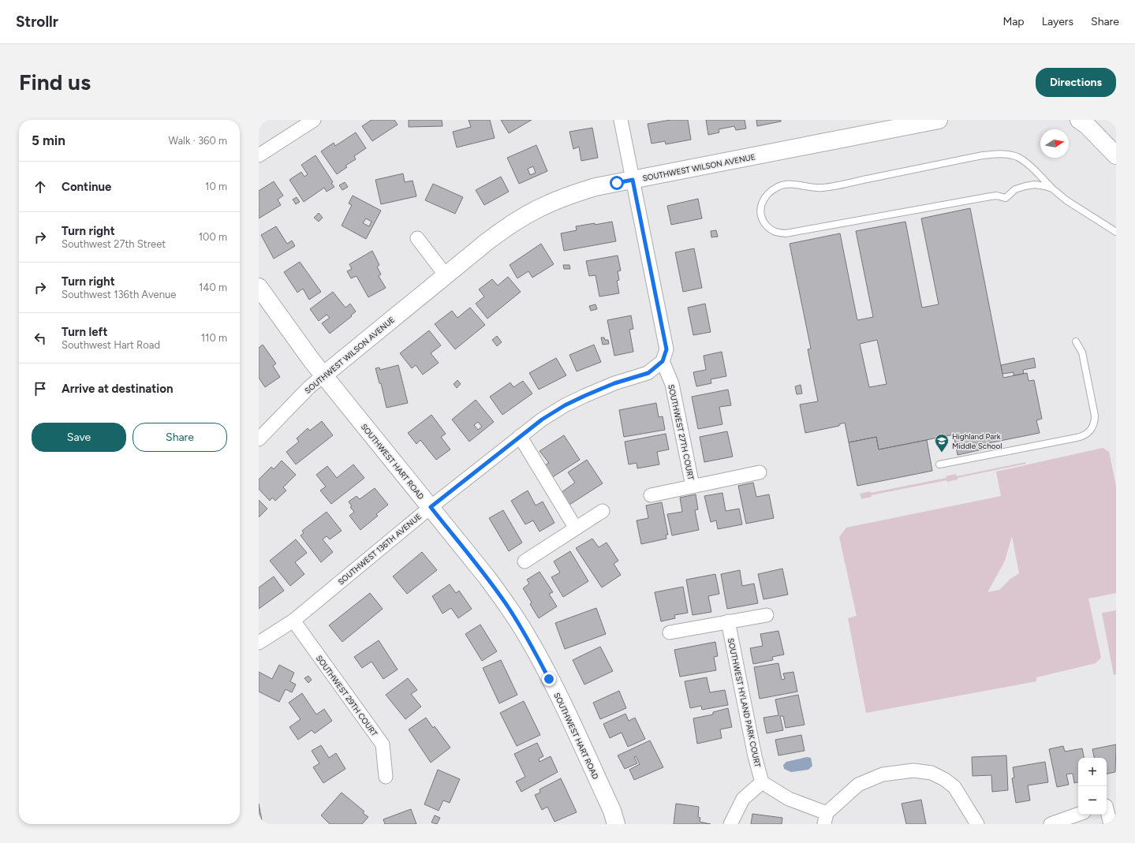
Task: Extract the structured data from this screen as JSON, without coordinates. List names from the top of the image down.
{
  "streets": {
    "street": [
      "SOUTHWEST WILSON AVENUE",
      "SOUTHWEST 27TH COURT",
      "SOUTHWEST HART ROAD",
      "SOUTHWEST 136TH AVENUE",
      "SOUTHWEST 29TH COURT",
      "SOUTHWEST HYLAND PARK COURT"
    ]
  },
  "crossings": [
    ["SOUTHWEST WILSON AVENUE", "SOUTHWEST HART ROAD"],
    ["SOUTHWEST 27TH COURT", "SOUTHWEST 136TH AVENUE"],
    ["SOUTHWEST HART ROAD", "SOUTHWEST 136TH AVENUE"],
    ["SOUTHWEST 136TH AVENUE", "SOUTHWEST 29TH COURT"]
  ],
  "places": {
    "school or university": ["Highland Park Middle School"]
  },
  "north": "right",
  "page": {
    "header": "Strollr",
    "nav": ["Map", "Layers", "Share"],
    "buttons": [
      "Directions",
      ["Save", "Share"]
    ],
    "title": "Find us",
    "heading": ["5 min", "Walk · 360 m"],
    "list": [
      ["Continue", "10 m"],
      ["Turn right", "Southwest 27th Street", "100 m"],
      ["Turn right", "Southwest 136th Avenue", "140 m"],
      ["Turn left", "Southwest Hart Road", "110 m"],
      "Arrive at destination"
    ],
    "map_buttons": ["+", "−"]
  }
}
